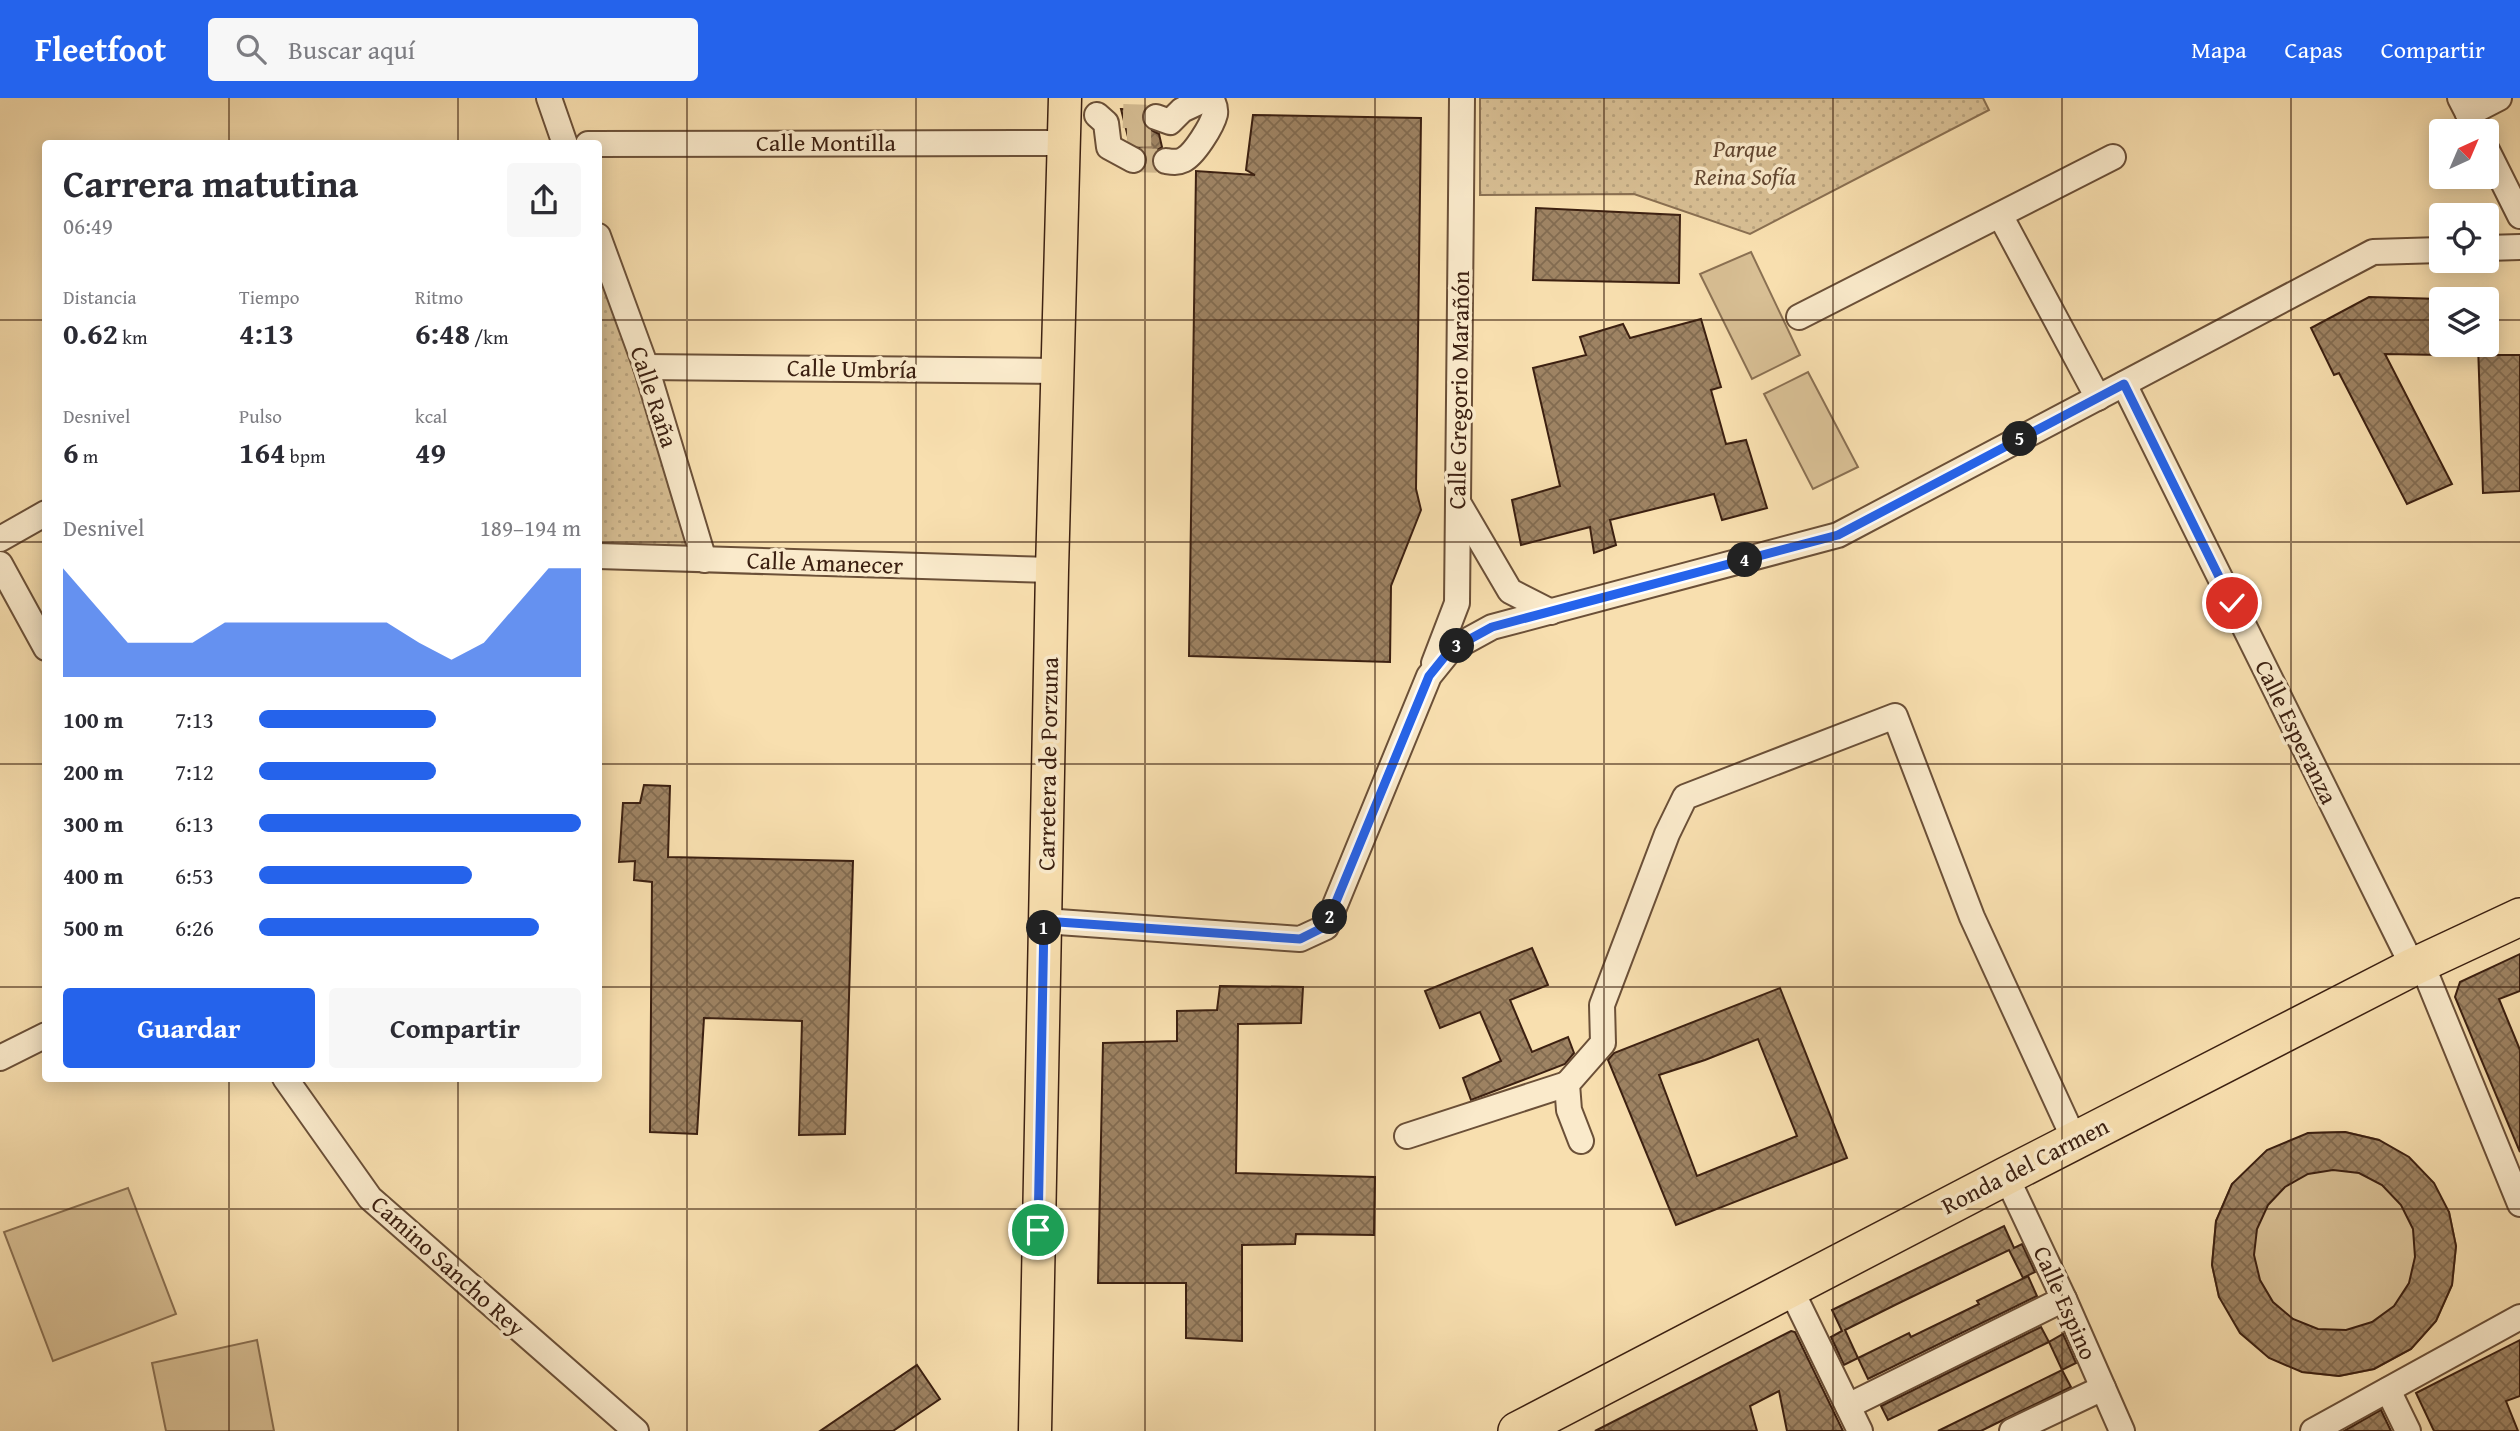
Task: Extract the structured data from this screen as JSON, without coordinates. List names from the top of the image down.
{
  "streets": {
    "highway": ["Ronda del Carmen"],
    "main road": ["Carretera de Porzuna"],
    "street": [
      "Calle Montilla",
      "Calle Umbría",
      "Calle Gregorio Marañón",
      "Calle Raña",
      "Calle Amanecer",
      "Calle Esperanza",
      "Camino Sancho Rey",
      "Calle Espino"
    ]
  },
  "crossings": [
    ["Calle Montilla", "Carretera de Porzuna"],
    ["Calle Umbría", "Calle Raña"],
    ["Calle Umbría", "Carretera de Porzuna"],
    ["Calle Gregorio Marañón", "Carretera de Porzuna"],
    ["Calle Raña", "Calle Amanecer"],
    ["Calle Amanecer", "Carretera de Porzuna"],
    ["Calle Esperanza", "Ronda del Carmen"],
    ["Ronda del Carmen", "Calle Espino"]
  ],
  "parks": ["Parque Reina Sofía"],
  "north": "top right",
  "page": {
    "header": "Fleetfoot",
    "search": "Buscar aquí",
    "nav": ["Mapa", "Capas", "Compartir"],
    "heading": ["Carrera matutina", "06:49"],
    "stats": [
      ["Distancia", "0.62 km"],
      ["Tiempo", "4:13"],
      ["Ritmo", "6:48 /km"],
      ["Desnivel", "6 m"],
      ["Pulso", "164 bpm"],
      ["kcal", "49"]
    ],
    "pins": [
      "5",
      "4",
      "3",
      "2",
      "1"
    ],
    "chart": ["Desnivel", "189–194 m"],
    "list": [
      {
        "name": "100 m",
        "note": "7:13"
      },
      {
        "name": "200 m",
        "note": "7:12"
      },
      {
        "name": "300 m",
        "note": "6:13"
      },
      {
        "name": "400 m",
        "note": "6:53"
      },
      {
        "name": "500 m",
        "note": "6:26"
      }
    ],
    "buttons": ["Guardar", "Compartir"]
  }
}
